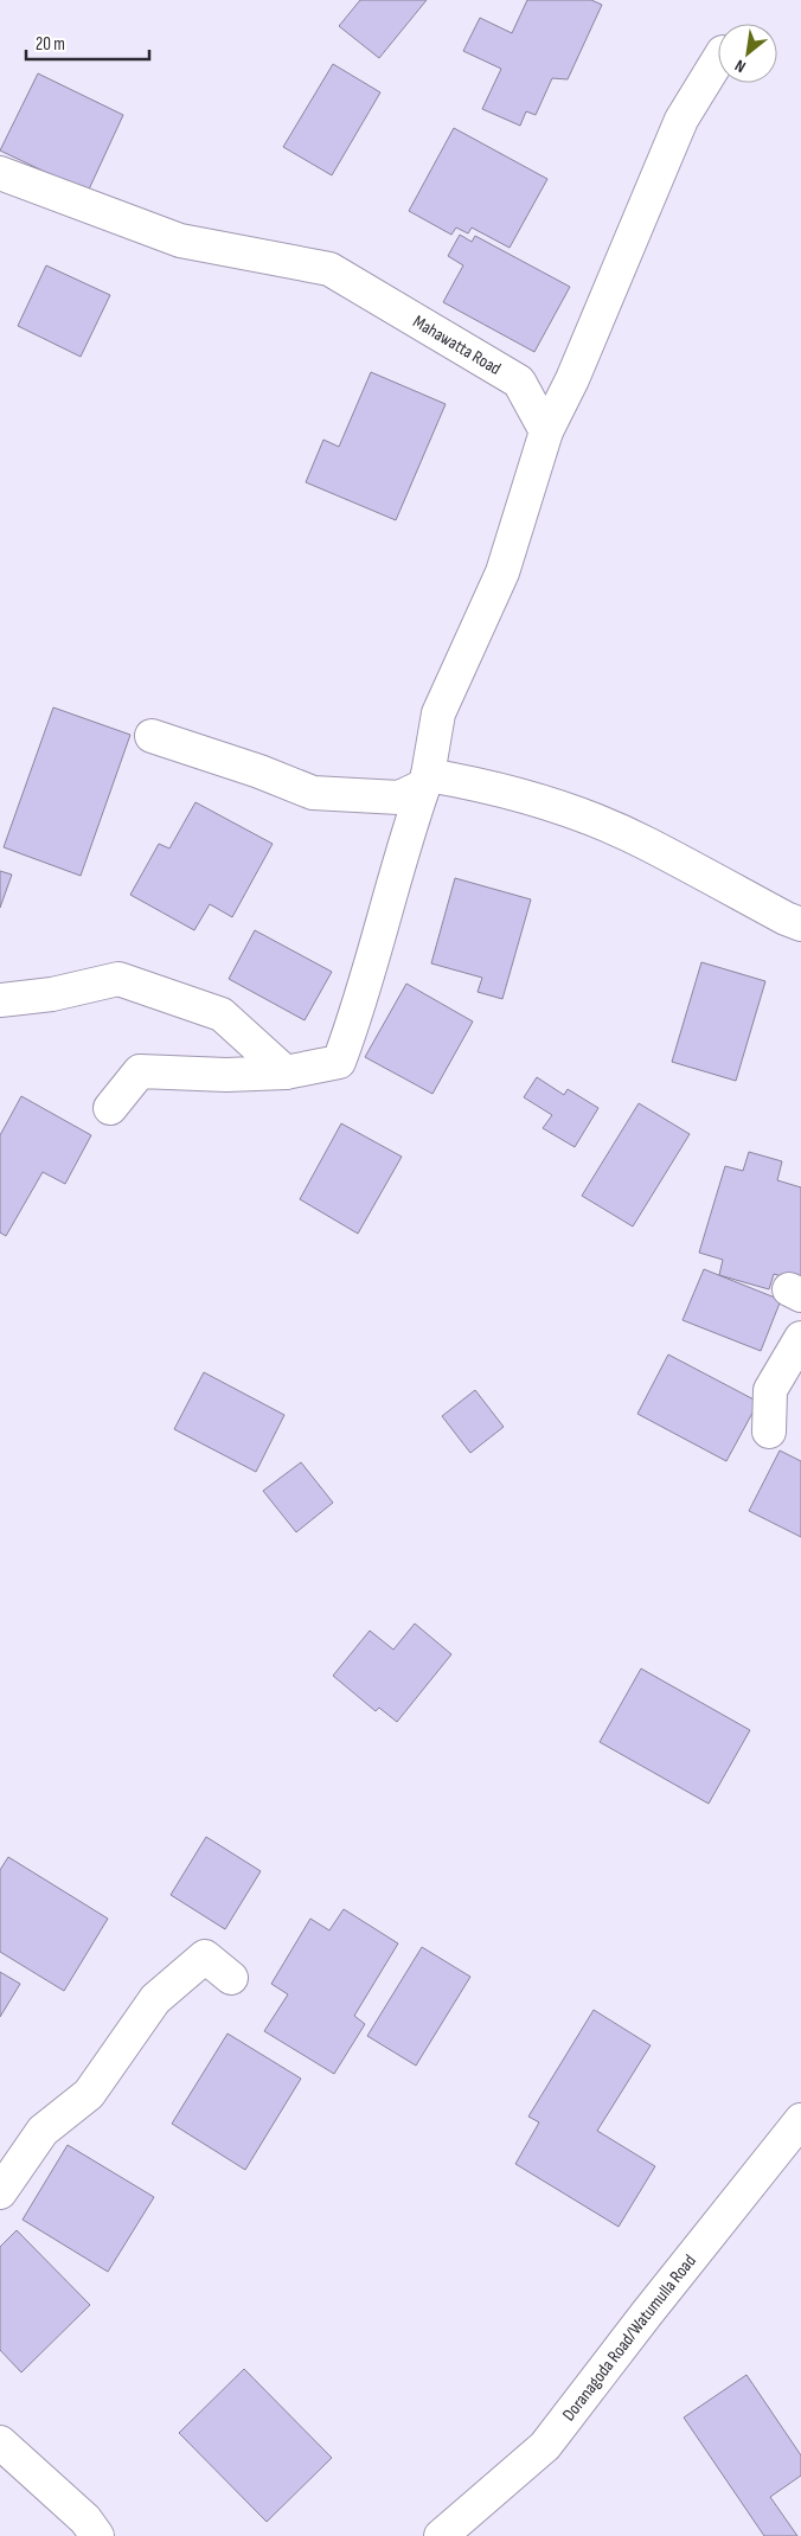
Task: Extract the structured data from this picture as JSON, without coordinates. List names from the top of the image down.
{
  "streets": {
    "street": ["Mahawatta Road", "Doranagoda Road/Watumulla Road"]
  },
  "scale_bar": "20 m",
  "north": "bottom left"
}
